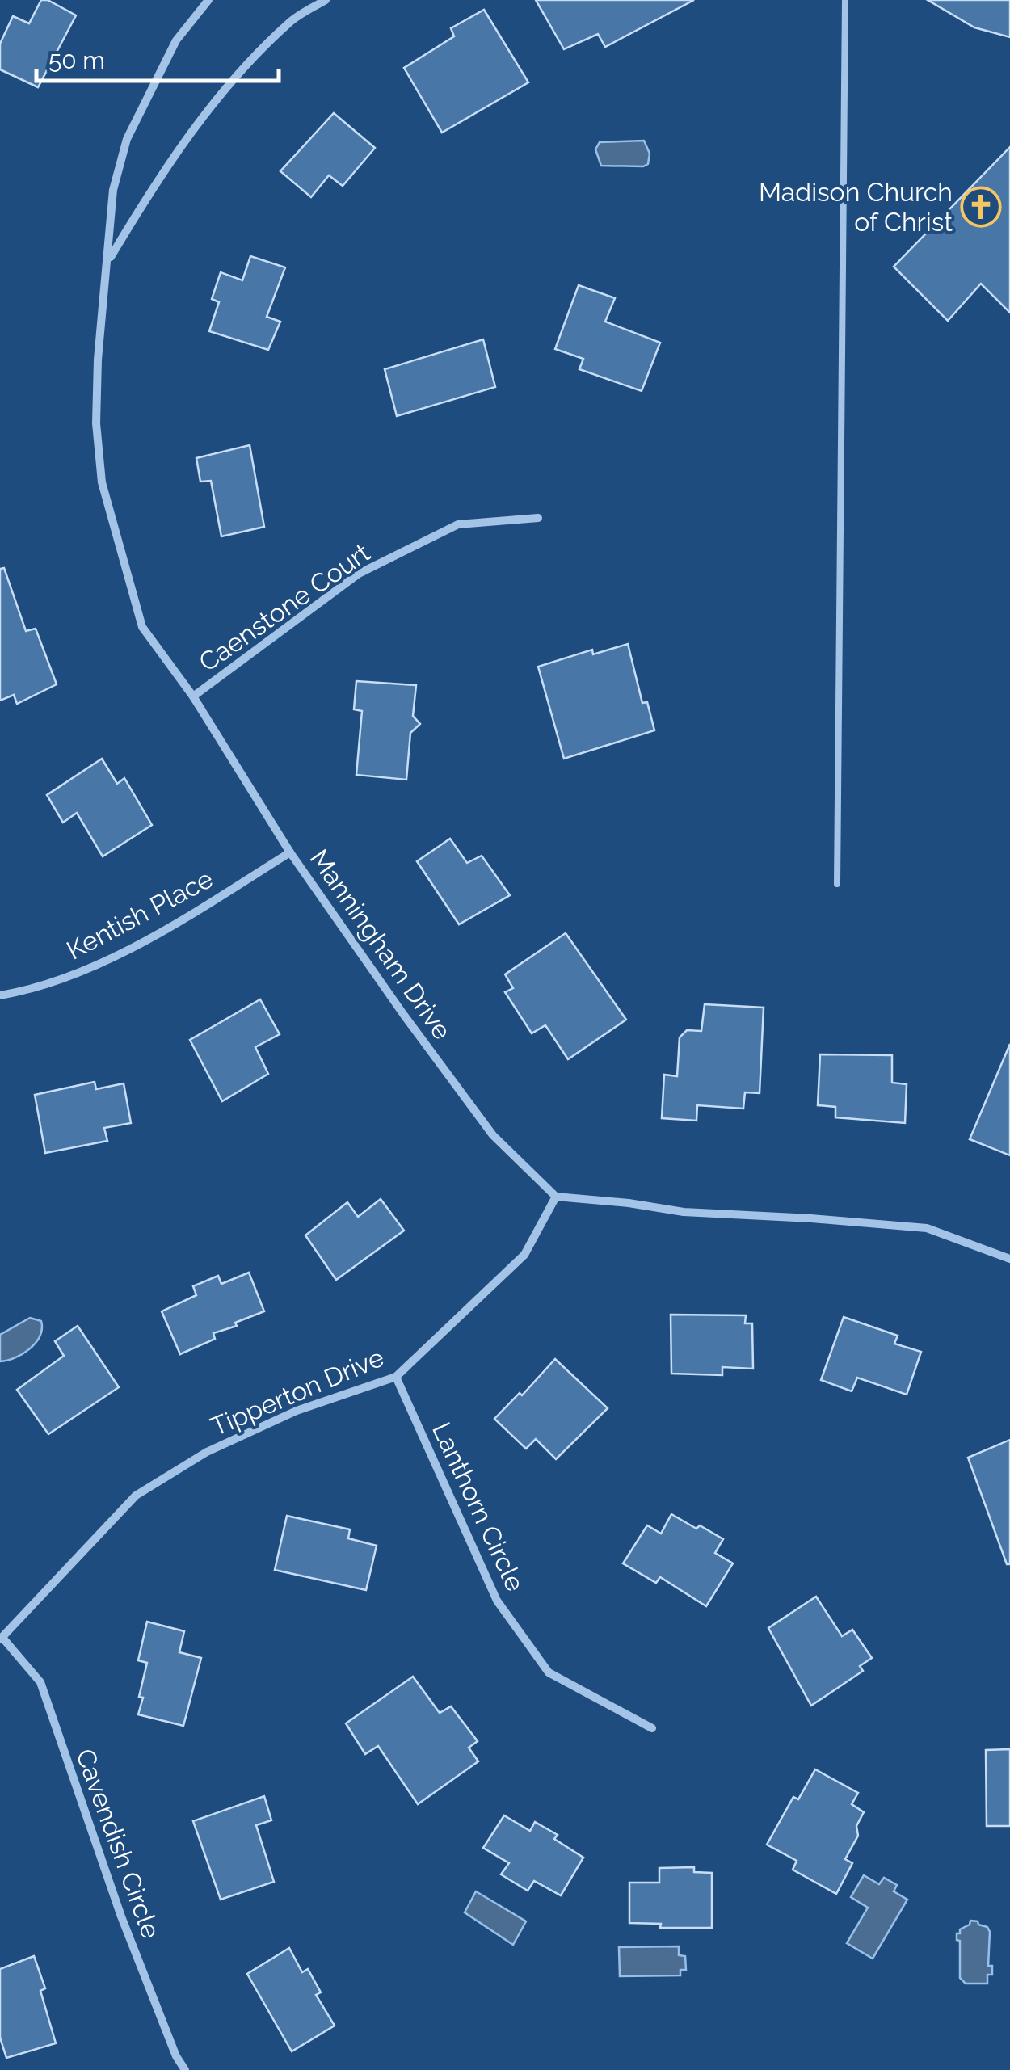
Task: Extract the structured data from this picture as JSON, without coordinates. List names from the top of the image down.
{
  "streets": {
    "street": [
      "Caenstone Court",
      "Kentish Place",
      "Manningham Drive",
      "Tipperton Drive",
      "Lanthorn Circle",
      "Cavendish Circle"
    ]
  },
  "crossings": [
    ["Caenstone Court", "Manningham Drive"],
    ["Kentish Place", "Manningham Drive"],
    ["Manningham Drive", "Tipperton Drive"],
    ["Tipperton Drive", "Lanthorn Circle"],
    ["Tipperton Drive", "Cavendish Circle"]
  ],
  "places": {
    "church": ["Madison Church of Christ"]
  },
  "scale_bar": "50 m"
}
